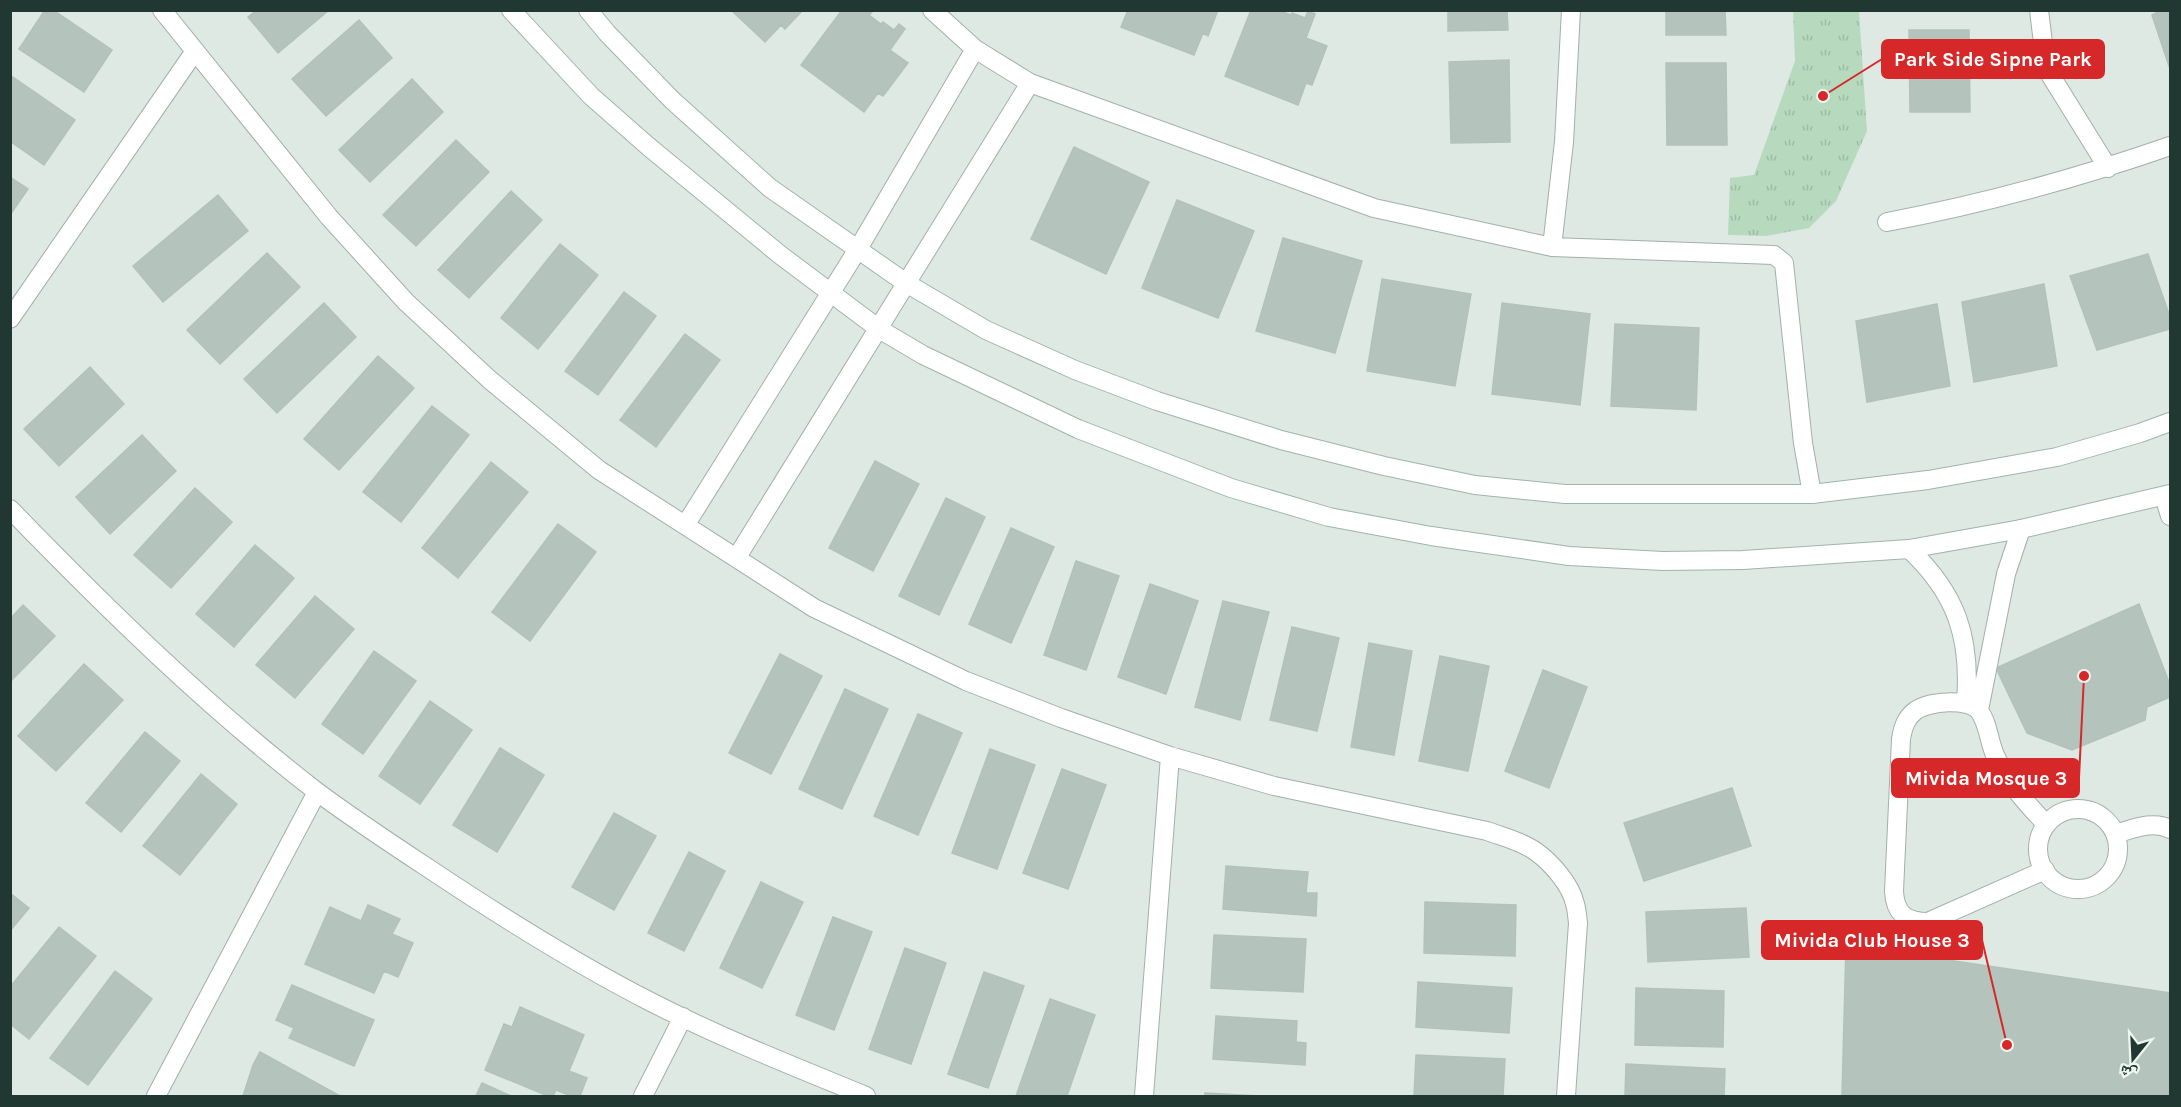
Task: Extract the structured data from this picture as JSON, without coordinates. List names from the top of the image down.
{
  "places": ["Park Side Sipne Park", "Mivida Mosque 3", "Mivida Club House 3"],
  "north": "bottom"
}
